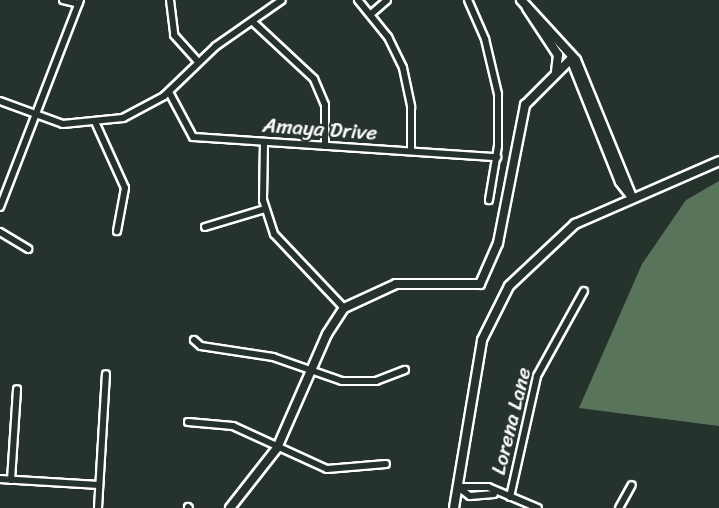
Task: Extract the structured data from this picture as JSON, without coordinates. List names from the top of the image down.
{
  "streets": {
    "street": ["Amaya Drive", "Lorena Lane"]
  }
}
